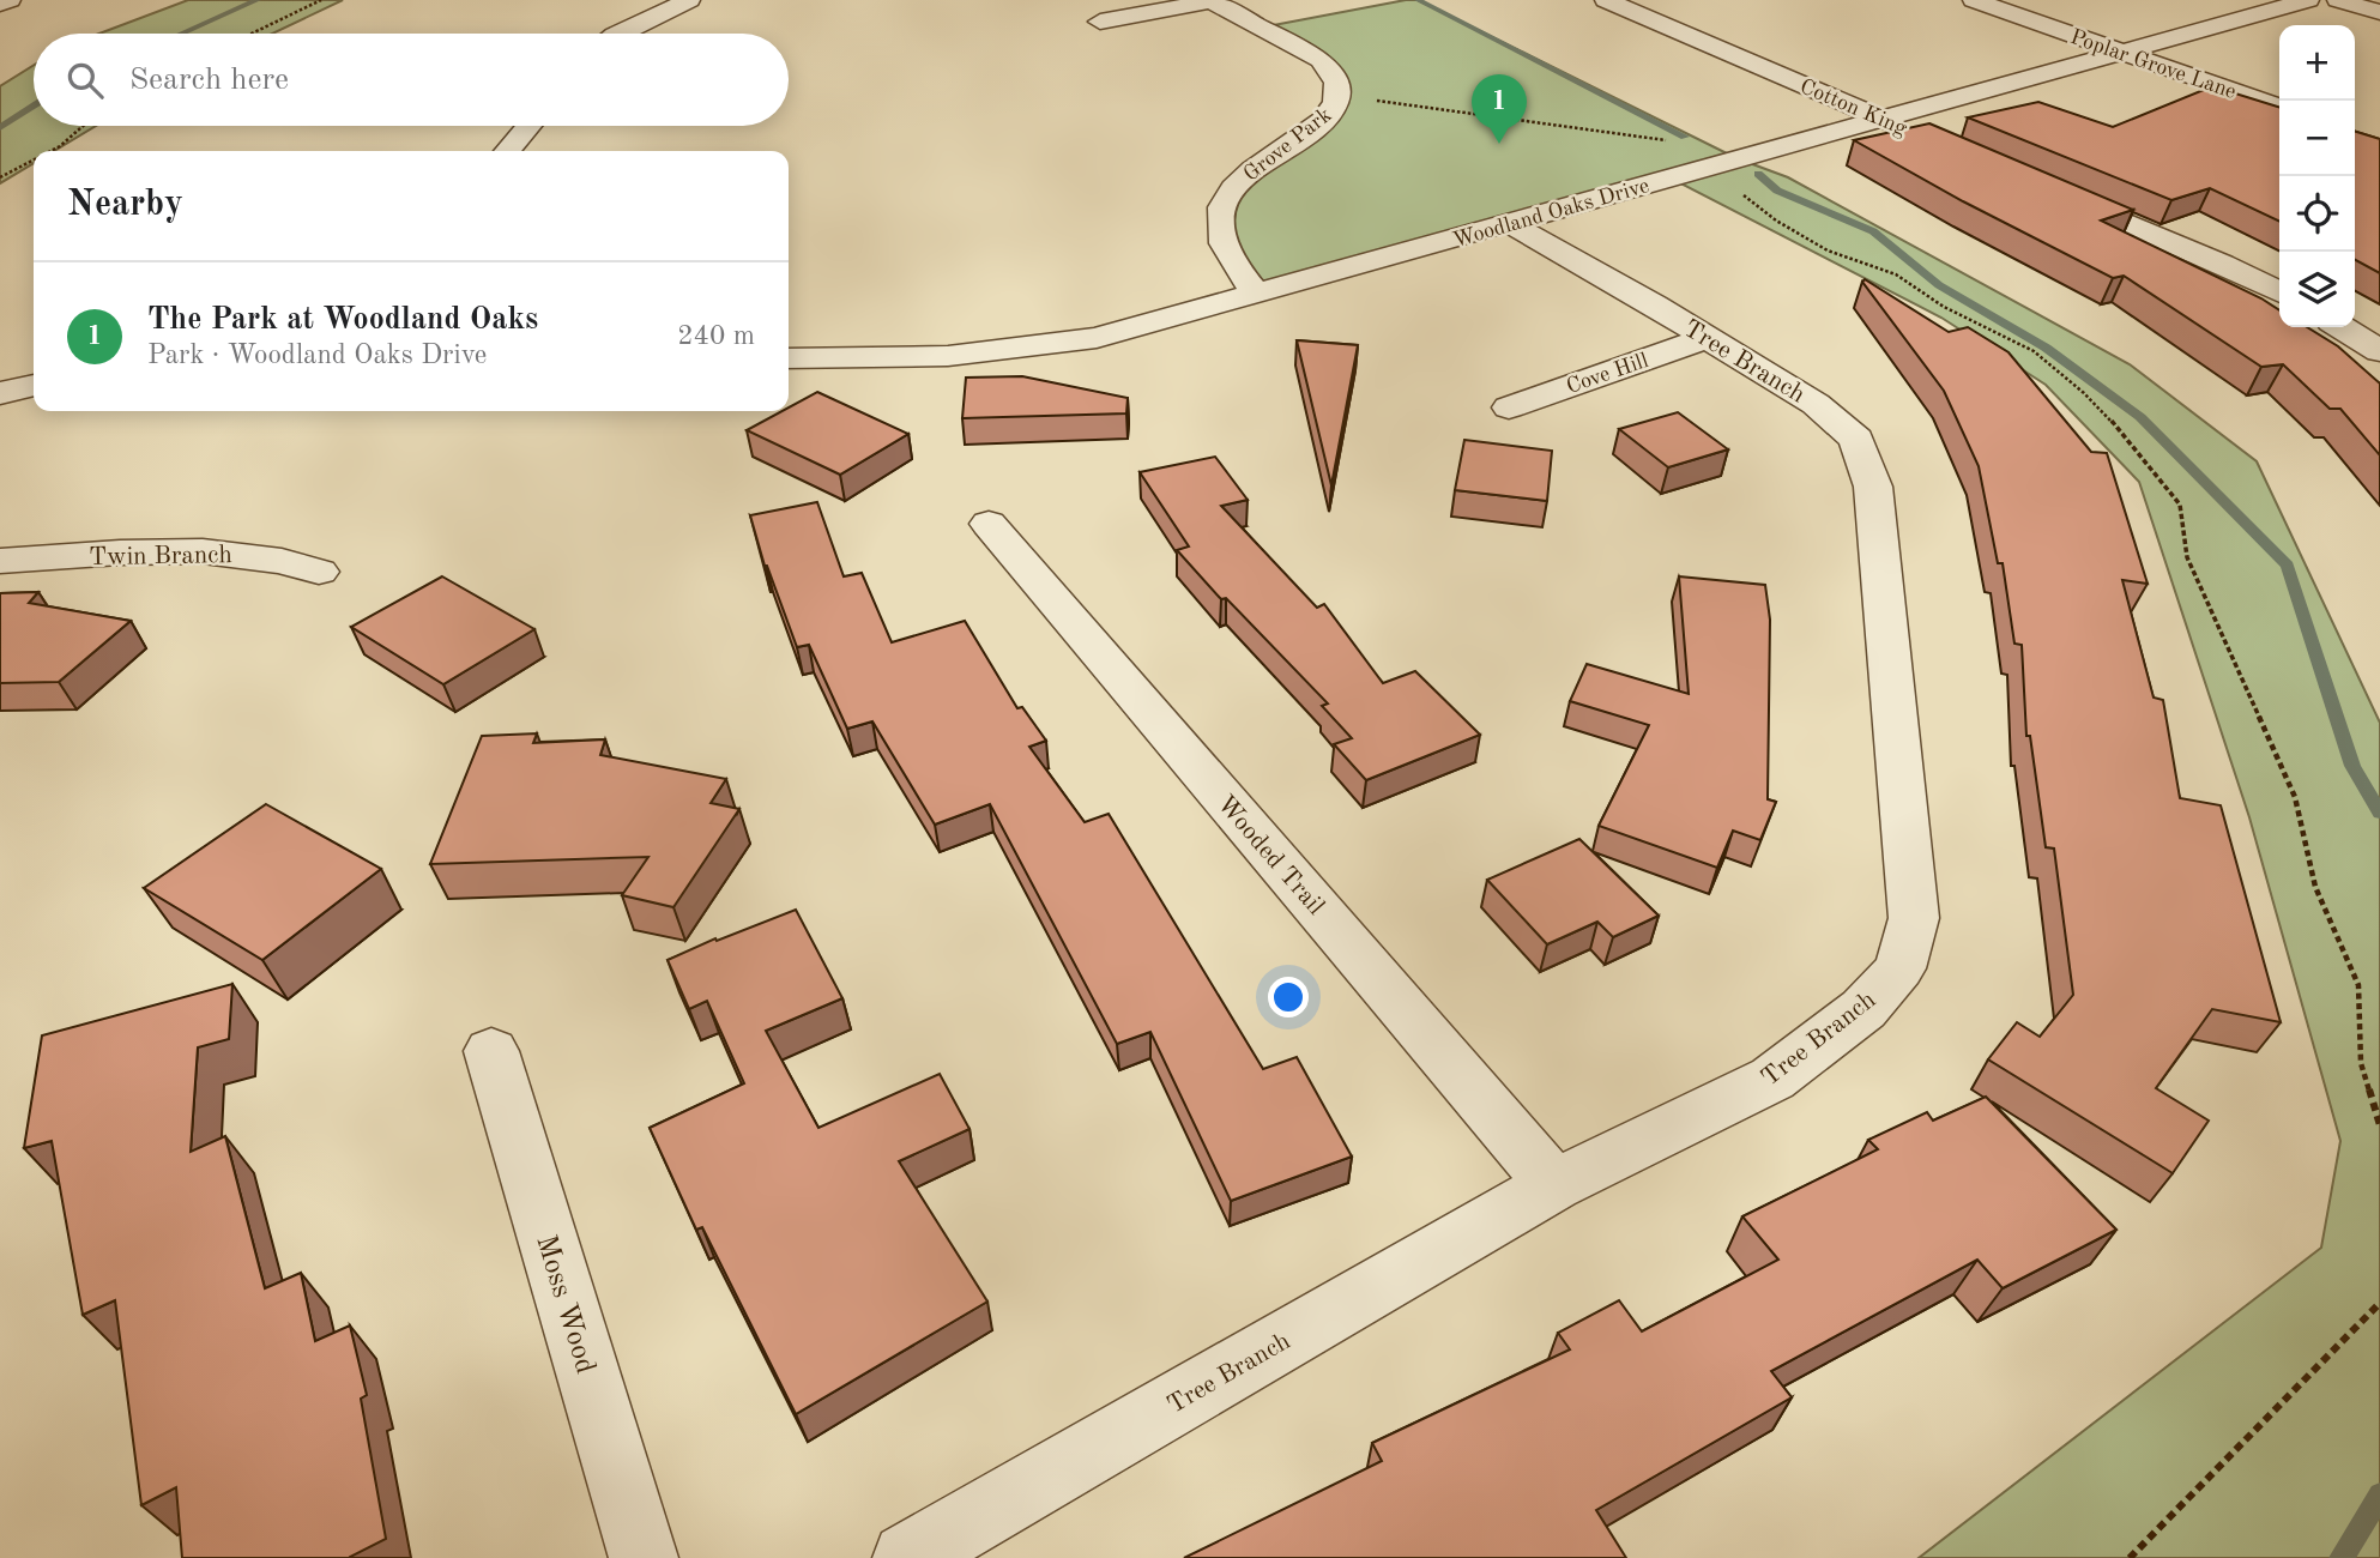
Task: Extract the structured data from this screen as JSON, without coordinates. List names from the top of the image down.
{
  "streets": {
    "street": [
      "Poplar Grove Lane",
      "Cotton King",
      "Grove Park",
      "Woodland Oaks Drive",
      "Tree Branch",
      "Cove Hill",
      "Twin Branch",
      "Wooded Trail",
      "Moss Wood"
    ]
  },
  "crossings": [
    ["Poplar Grove Lane", "Woodland Oaks Drive"],
    ["Cotton King", "Woodland Oaks Drive"],
    ["Grove Park", "Woodland Oaks Drive"],
    ["Woodland Oaks Drive", "Tree Branch"],
    ["Tree Branch", "Cove Hill"],
    ["Tree Branch", "Wooded Trail"]
  ],
  "page": {
    "map_buttons": ["+", "−"],
    "search": "Search here",
    "pins": "1",
    "heading": "Nearby",
    "list": [
      {
        "mark": "1",
        "name": "The Park at Woodland Oaks",
        "note": "Park · Woodland Oaks Drive",
        "value": "240 m"
      }
    ]
  }
}
